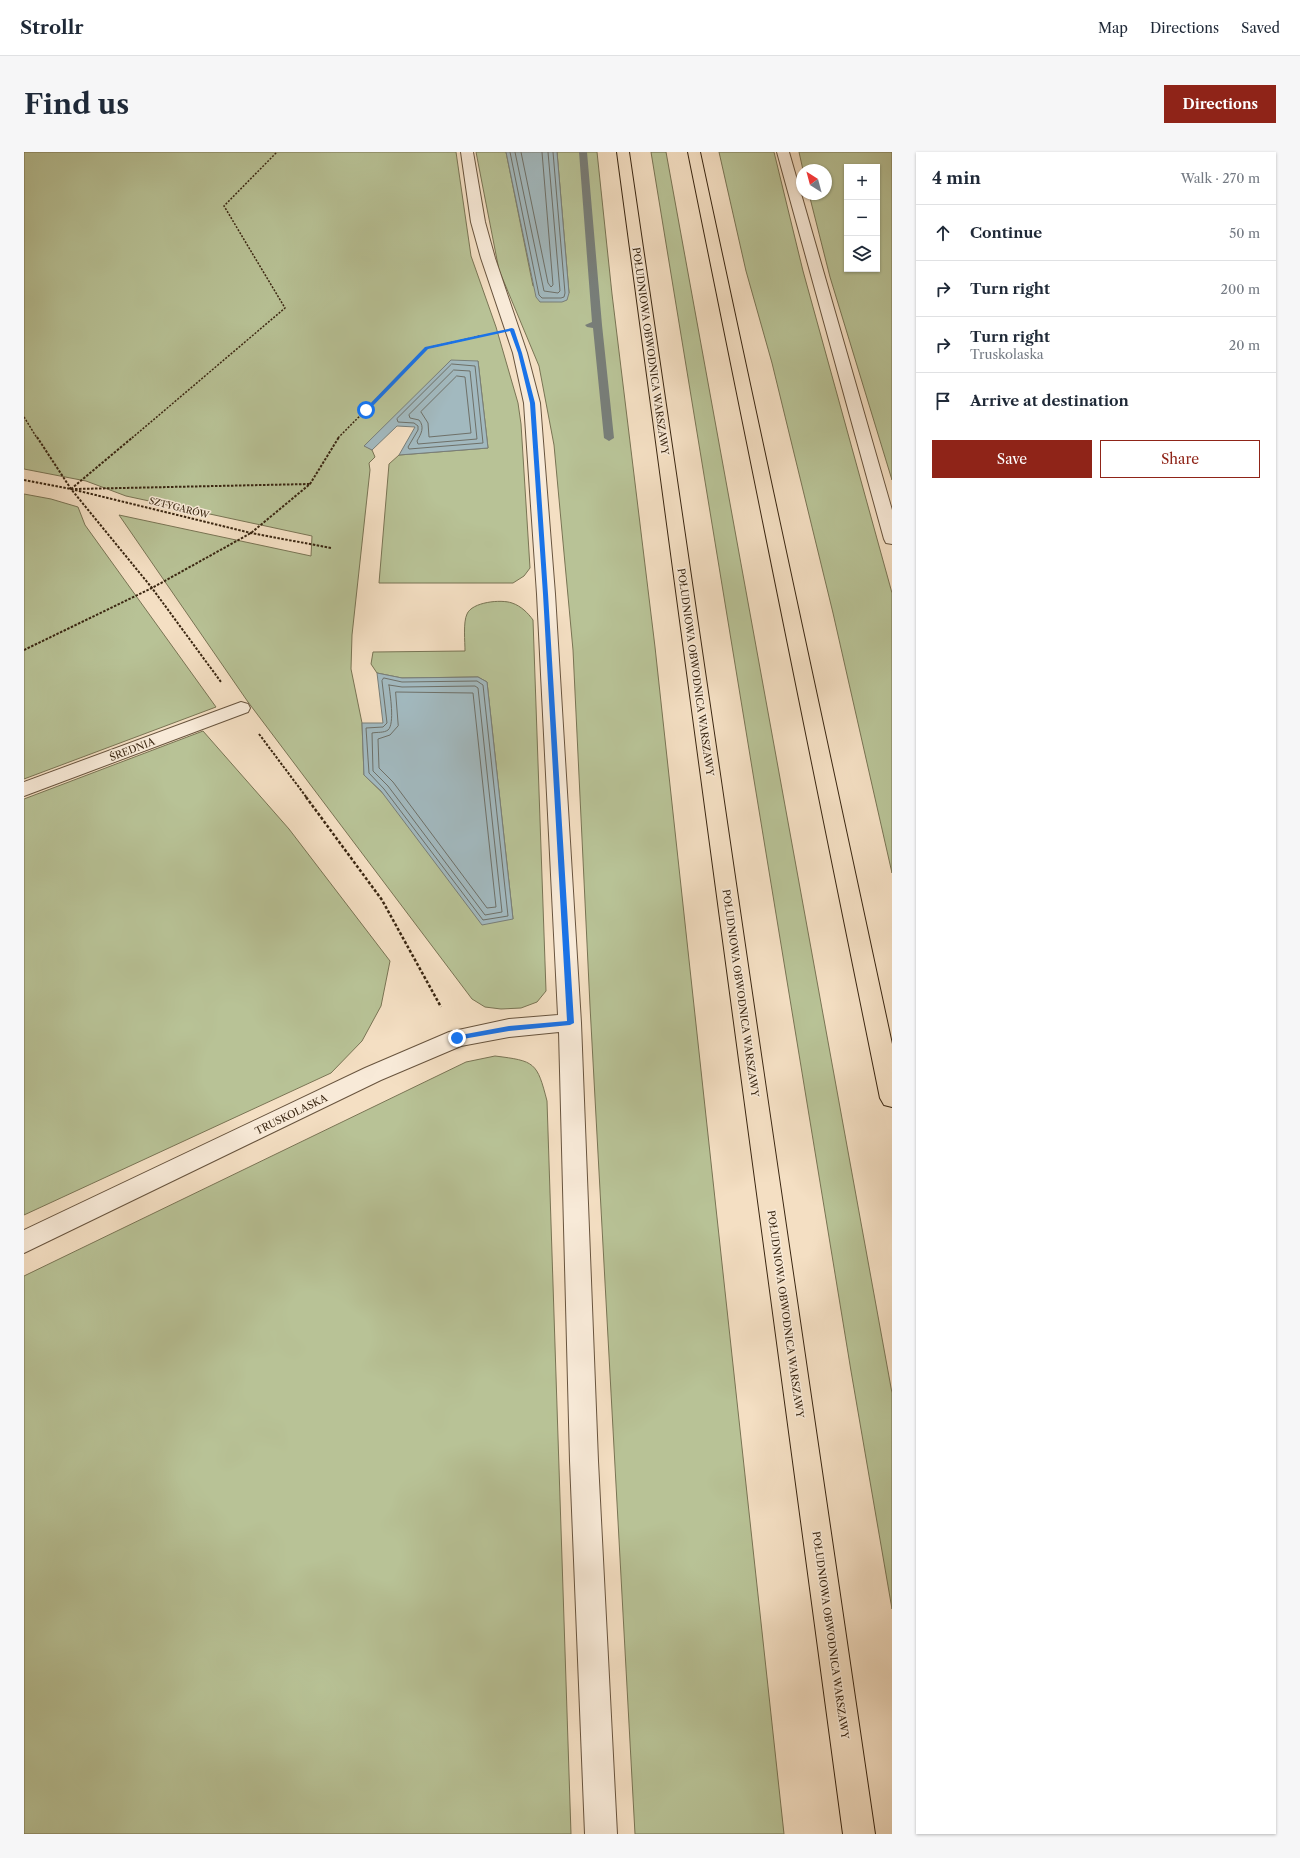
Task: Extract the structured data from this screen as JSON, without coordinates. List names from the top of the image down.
{
  "streets": {
    "highway": ["POŁUDNIOWA OBWODNICA WARSZAWY"],
    "street": ["ŚREDNIA", "TRUSKOLASKA"],
    "path": ["SZTYGARÓW"]
  },
  "north": "top left",
  "page": {
    "header": "Strollr",
    "nav": ["Map", "Directions", "Saved"],
    "buttons": [
      "Directions",
      ["Save", "Share"]
    ],
    "title": "Find us",
    "heading": ["4 min", "Walk · 270 m"],
    "map_buttons": ["+", "−"],
    "list": [
      ["Continue", "50 m"],
      ["Turn right", "200 m"],
      ["Turn right", "Truskolaska", "20 m"],
      "Arrive at destination"
    ]
  }
}
